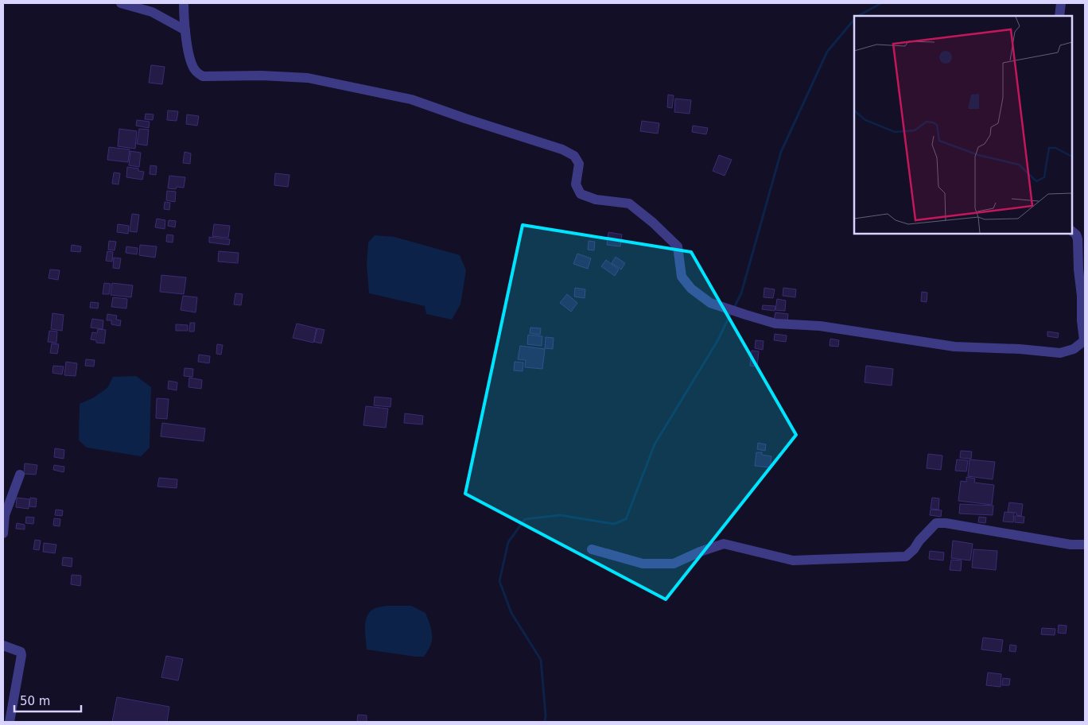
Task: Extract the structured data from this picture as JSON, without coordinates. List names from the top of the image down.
{
  "scale_bar": "50 m"
}
